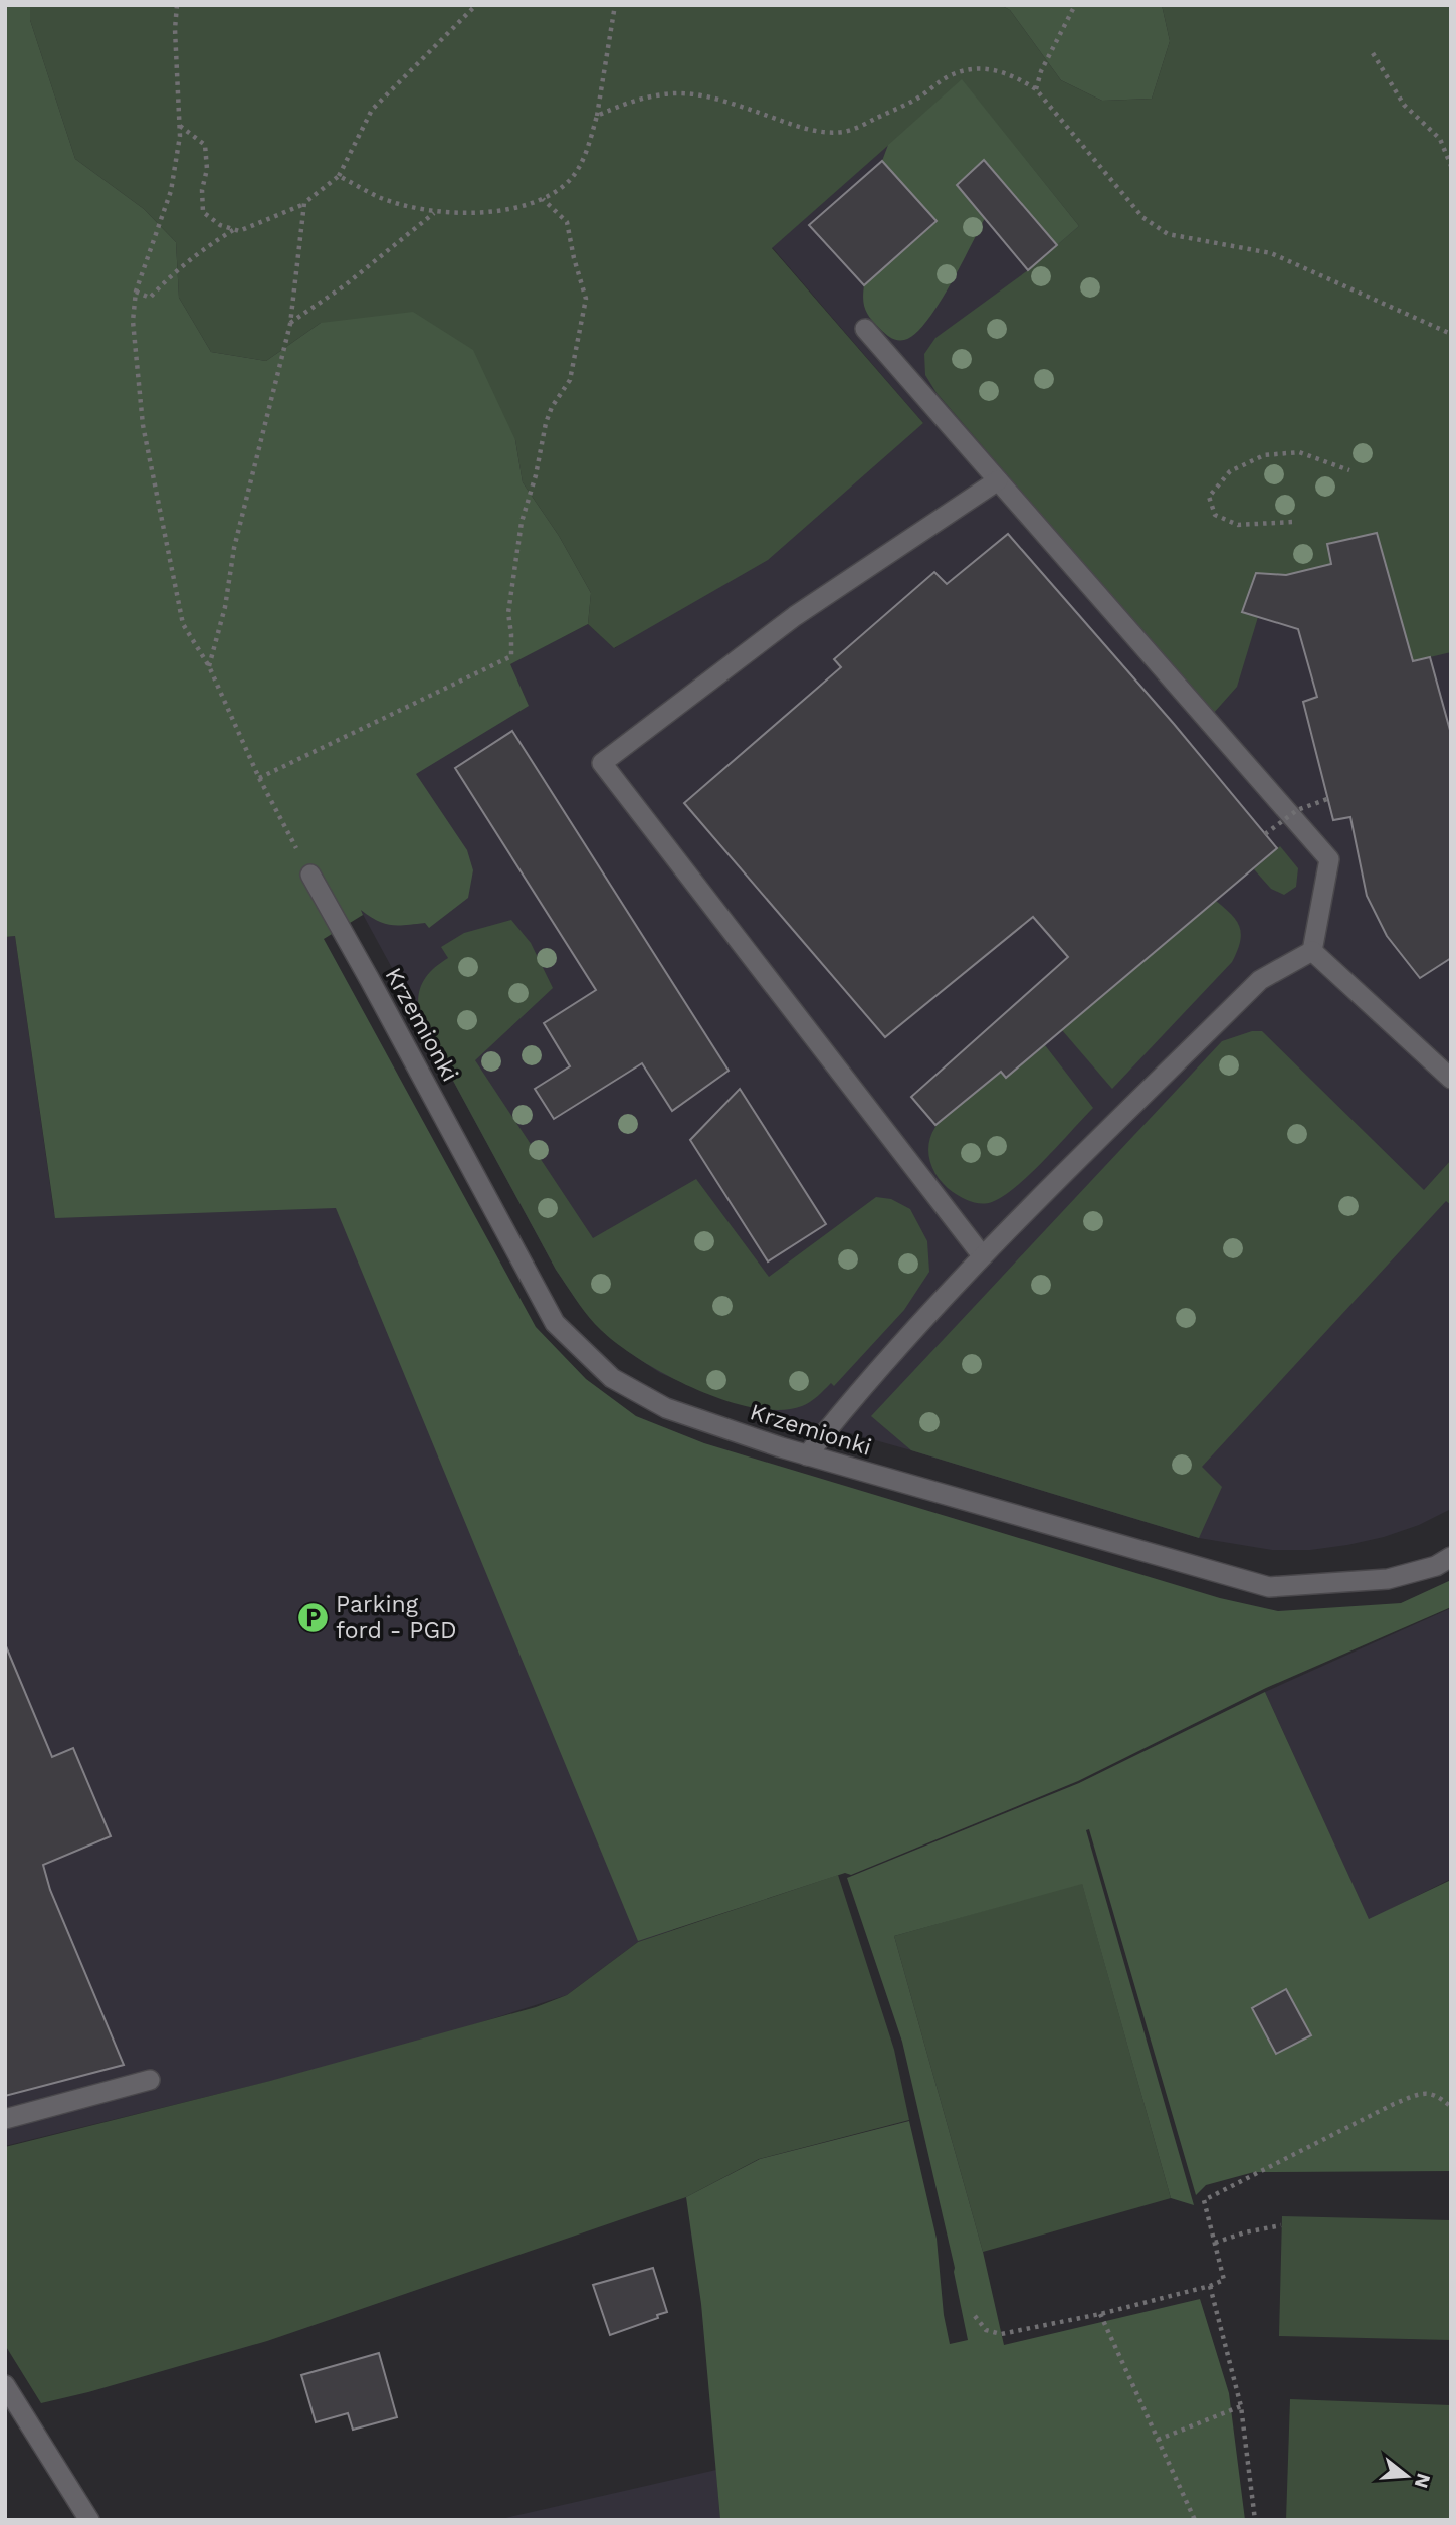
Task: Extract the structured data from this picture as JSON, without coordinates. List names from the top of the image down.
{
  "streets": {
    "street": ["Krzemionki"]
  },
  "places": {
    "parking": ["Parking ford - PGD"]
  },
  "north": "right"
}
